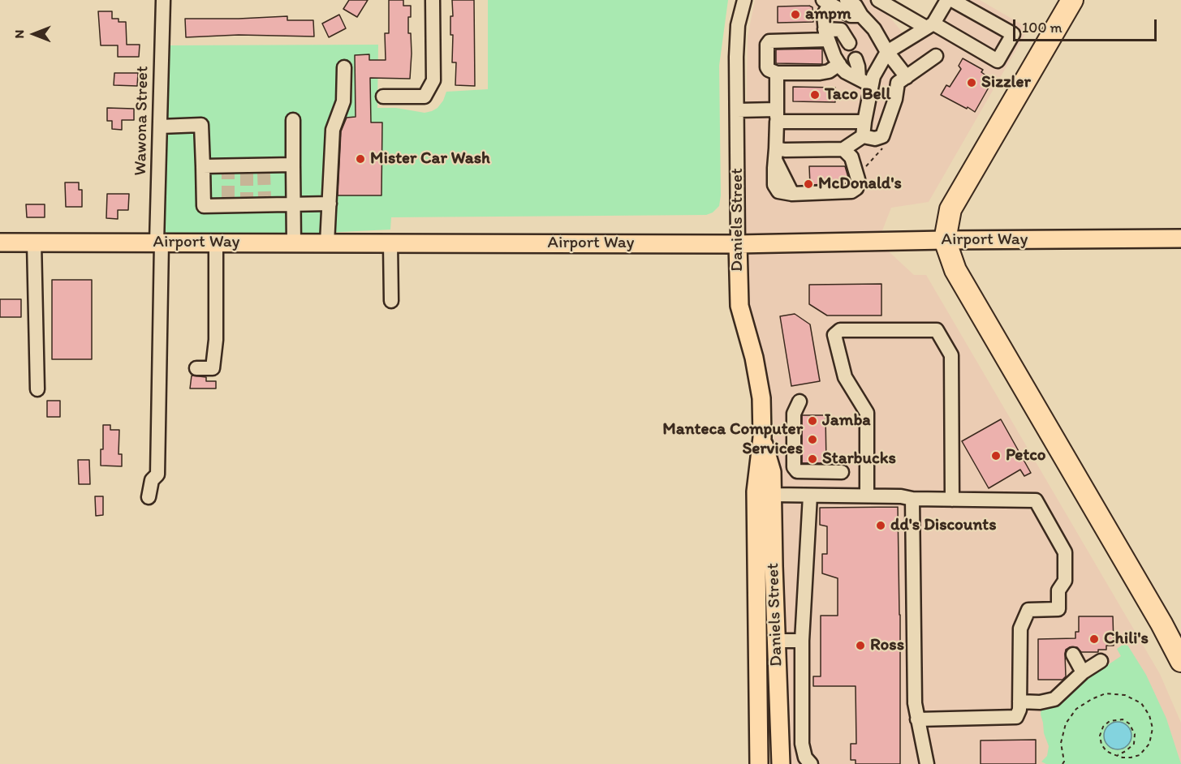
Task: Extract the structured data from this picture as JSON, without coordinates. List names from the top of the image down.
{
  "streets": {
    "main road": ["Daniels Street", "Airport Way"],
    "street": ["Wawona Street"]
  },
  "crossings": [
    ["Wawona Street", "Airport Way"],
    ["Daniels Street", "Airport Way"]
  ],
  "places": [
    "ampm",
    "Sizzler",
    "Taco Bell",
    "Mister Car Wash",
    "McDonald's",
    "Jamba",
    "Manteca Computer Services",
    "Petco",
    "Starbucks",
    "dd's Discounts",
    "Chili's",
    "Ross"
  ],
  "scale_bar": "100 m",
  "north": "left"
}
